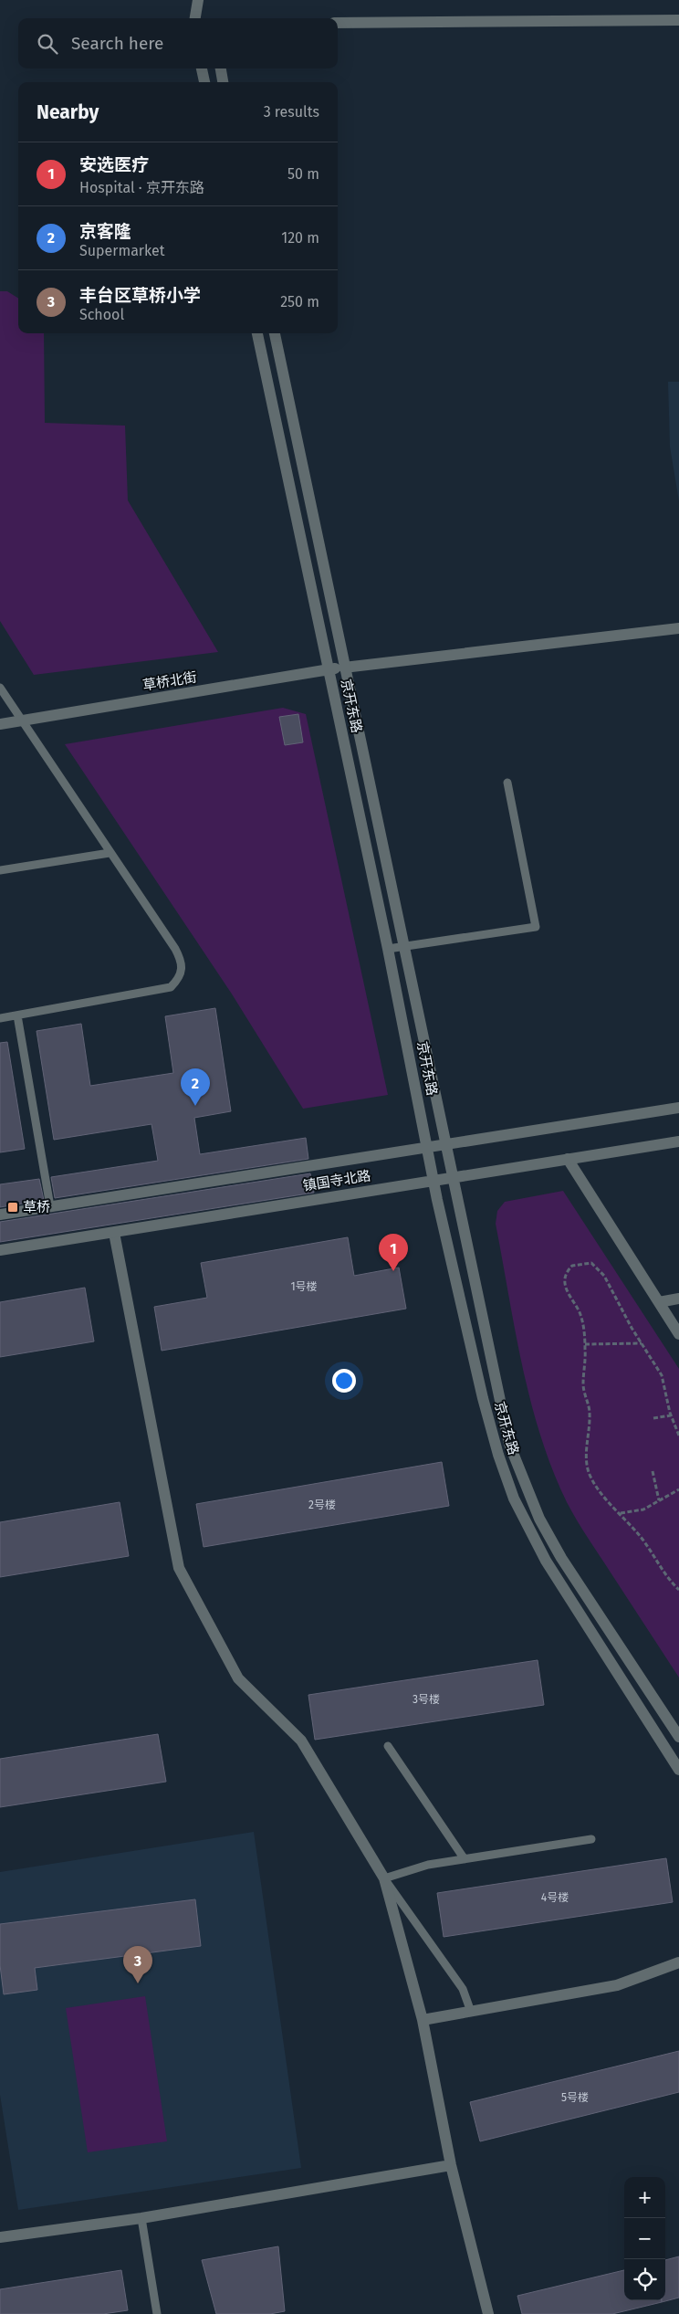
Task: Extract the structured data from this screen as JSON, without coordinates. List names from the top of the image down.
{
  "streets": {
    "street": ["草桥北街", "京开东路", "镇国寺北路"]
  },
  "crossings": [
    ["草桥北街", "京开东路"],
    ["京开东路", "镇国寺北路"]
  ],
  "places": {
    "transit": ["草桥"]
  },
  "house_numbers": [
    "1号楼",
    "2号楼",
    "3号楼",
    "4号楼",
    "5号楼"
  ],
  "page": {
    "search": "Search here",
    "heading": ["Nearby", "3 results"],
    "list": [
      {
        "mark": "1",
        "name": "安选医疗",
        "note": "Hospital · 京开东路",
        "value": "50 m"
      },
      {
        "mark": "2",
        "name": "京客隆",
        "note": "Supermarket",
        "value": "120 m"
      },
      {
        "mark": "3",
        "name": "丰台区草桥小学",
        "note": "School",
        "value": "250 m"
      }
    ],
    "pins": ["2", "1", "3"],
    "map_buttons": ["+", "−"]
  }
}
